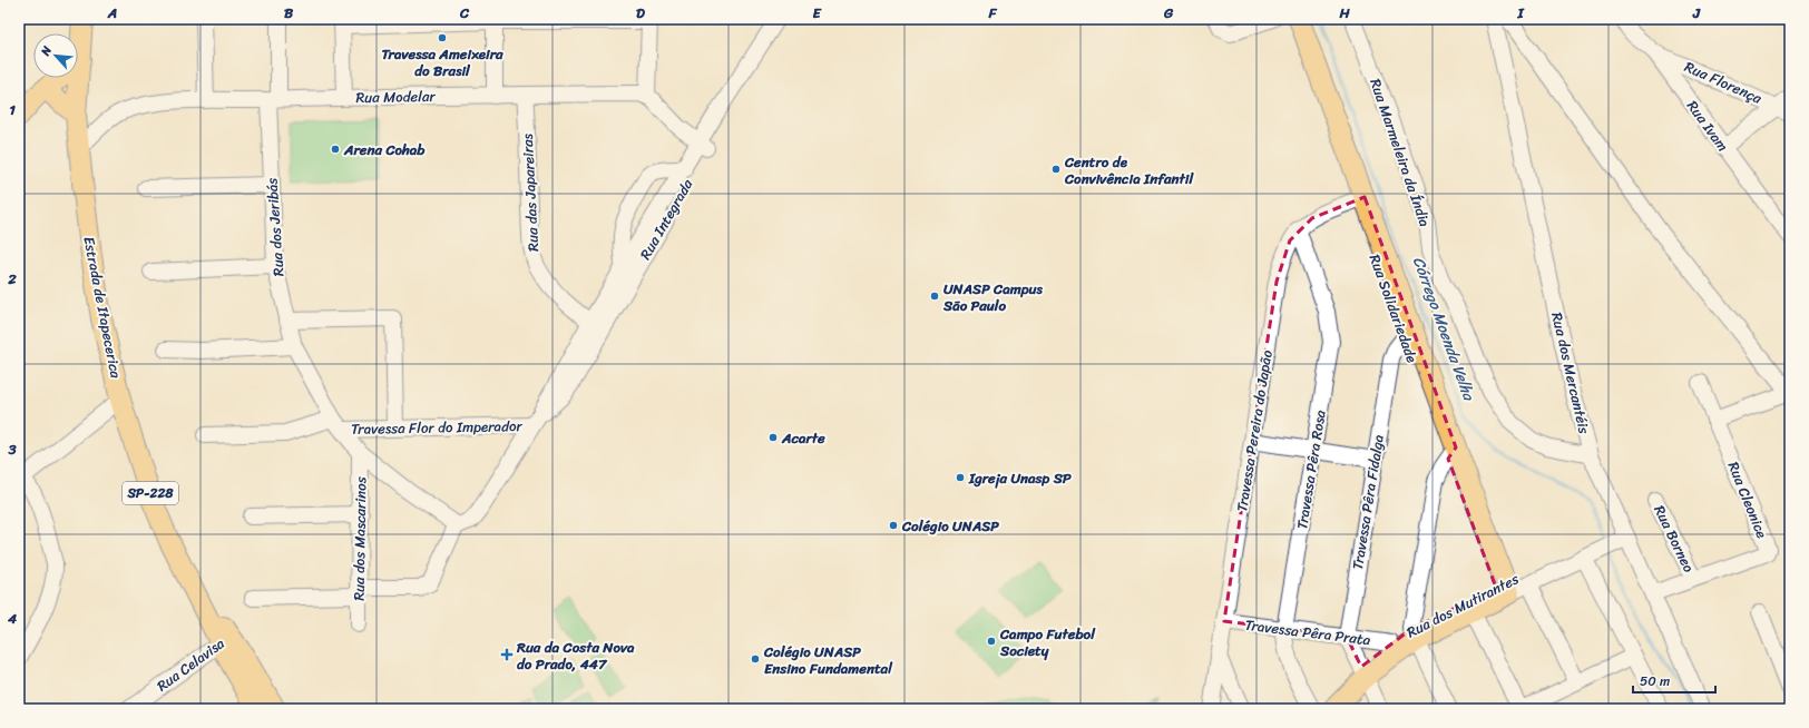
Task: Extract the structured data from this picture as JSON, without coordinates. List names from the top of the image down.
{
  "streets": {
    "main road": [
      "Estrada de Itapecerica",
      "Rua Solidariedade",
      "SP-228",
      "Rua dos Mutirantes"
    ],
    "street": [
      "Rua Florença",
      "Rua Modelar",
      "Rua Ivam",
      "Rua Marmeleira da Índia",
      "Rua das Japareiras",
      "Rua Integrada",
      "Rua dos Jeribás",
      "Rua dos Mercantéis",
      "Travessa Flor do Imperador",
      "Travessa Pereira do Japão",
      "Travessa Pêra Rosa",
      "Rua Cleonice",
      "Travessa Pêra Fidalga",
      "Rua dos Mascarinos",
      "Rua Borneo",
      "Travessa Pêra Prata",
      "Rua Celavisa"
    ]
  },
  "crossings": [
    ["Rua Florença", "Rua Ivam"],
    ["Rua Modelar", "Rua das Japareiras"],
    ["Rua Modelar", "Rua dos Jeribás"],
    ["Rua Modelar", "Estrada de Itapecerica"],
    ["Rua Marmeleira da Índia", "Rua dos Mercantéis"],
    ["Rua das Japareiras", "Rua Integrada"],
    ["Rua Integrada", "Rua dos Jeribás"],
    ["Rua Integrada", "Travessa Flor do Imperador"],
    ["Rua Integrada", "Rua dos Mascarinos"],
    ["Rua dos Jeribás", "Travessa Flor do Imperador"],
    ["Rua dos Jeribás", "Rua dos Mascarinos"],
    ["Estrada de Itapecerica", "Rua Celavisa"],
    ["Rua Solidariedade", "Travessa Pereira do Japão"],
    ["Rua Solidariedade", "Travessa Pêra Fidalga"],
    ["Rua Solidariedade", "Rua dos Mutirantes"],
    ["Rua dos Mercantéis", "Rua Cleonice"],
    ["Rua dos Mercantéis", "Rua dos Mutirantes"],
    ["Travessa Pereira do Japão", "Travessa Pêra Rosa"],
    ["Travessa Pereira do Japão", "Travessa Pêra Prata"],
    ["Travessa Pêra Rosa", "Travessa Pêra Prata"],
    ["Rua Cleonice", "Rua Borneo"],
    ["Travessa Pêra Fidalga", "Travessa Pêra Prata"],
    ["Rua dos Mutirantes", "Travessa Pêra Prata"]
  ],
  "water": ["Córrego Moenda Velha"],
  "places": {
    "other": [
      "Travessa Ameixeira do Brasil",
      "Arena Cohab",
      "Centro de Convivência Infantil",
      "UNASP Campus São Paulo",
      "Acarte",
      "Igreja Unasp SP",
      "Colégio UNASP",
      "Campo Futebol Society",
      "Colégio UNASP Ensino Fundamental"
    ],
    "health": ["Rua da Costa Nova do Prado, 447"]
  },
  "scale_bar": "50 m",
  "north": "top left",
  "grid": {
    "columns": [
      "A",
      "B",
      "C",
      "D",
      "E",
      "F",
      "G",
      "H",
      "I",
      "J"
    ],
    "rows": [
      "1",
      "2",
      "3",
      "4"
    ]
  }
}
